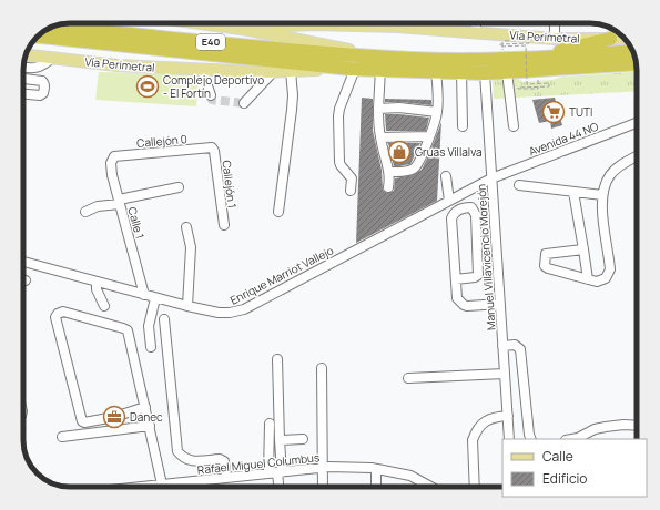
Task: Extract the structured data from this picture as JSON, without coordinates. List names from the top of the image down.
{
  "streets": {
    "highway": ["Vía Perimetral", "E40"],
    "street": [
      "Avenida 44 NO",
      "Callejón 0",
      "Callejón 1",
      "Calle 1",
      "Manuel Villavicencio Morejón",
      "Enrique Marriot Vallejo",
      "Rafael Miguel Columbus"
    ]
  },
  "crossings": [
    ["Vía Perimetral", "Manuel Villavicencio Morejón"],
    ["Avenida 44 NO", "Manuel Villavicencio Morejón"],
    ["Avenida 44 NO", "Enrique Marriot Vallejo"],
    ["Callejón 0", "Callejón 1"],
    ["Callejón 0", "Calle 1"],
    ["Calle 1", "Enrique Marriot Vallejo"],
    ["Manuel Villavicencio Morejón", "Enrique Marriot Vallejo"]
  ],
  "places": {
    "sports": ["Complejo Deportivo - El Fortín"],
    "supermarket": ["TUTI"],
    "shop": ["Gruas Villalva"],
    "office": ["Danec"]
  },
  "legend": ["Calle", "Edificio"]
}
